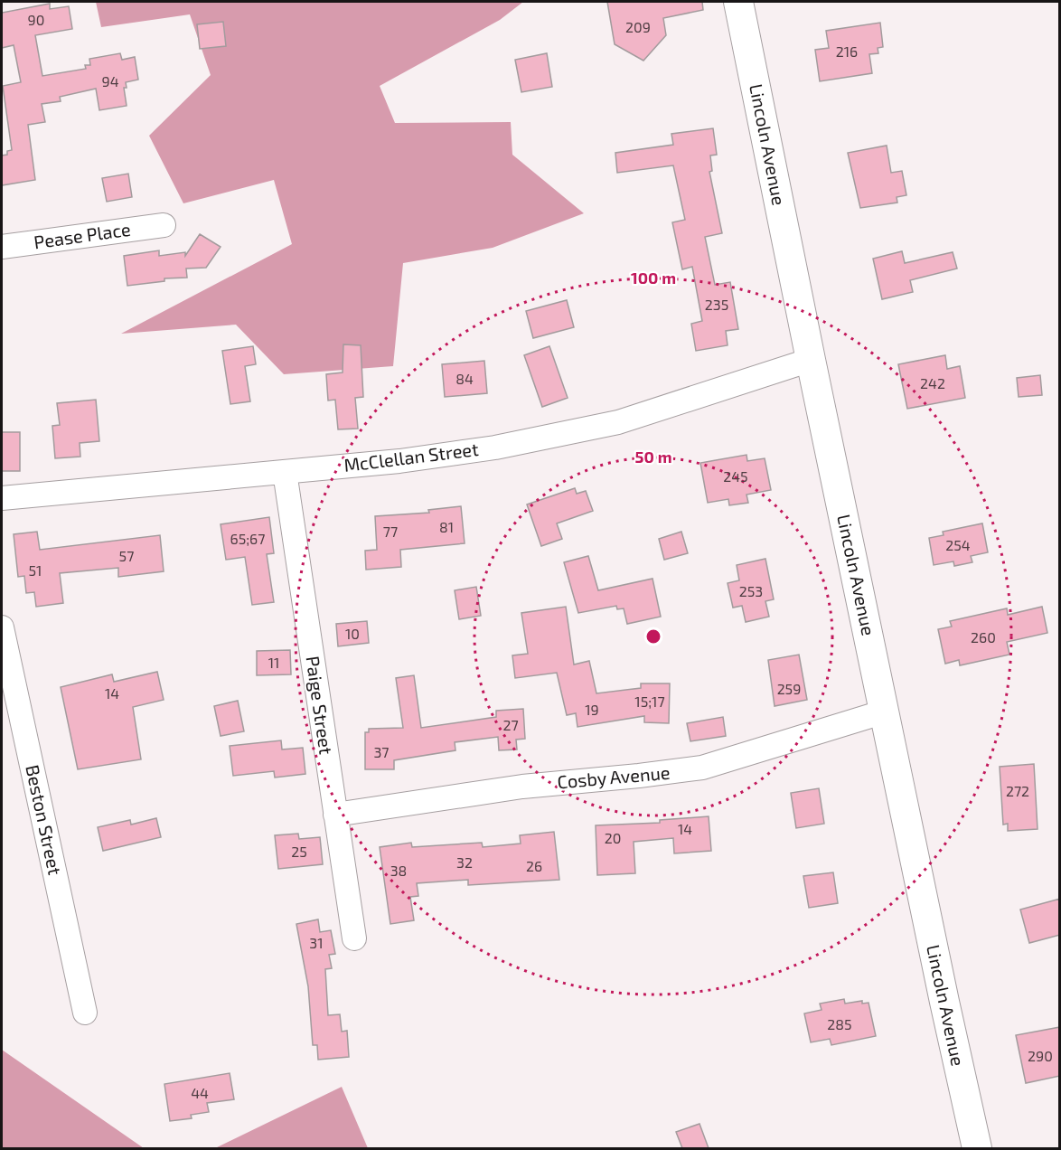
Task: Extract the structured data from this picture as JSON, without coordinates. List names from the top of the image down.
{
  "streets": {
    "street": [
      "Lincoln Avenue",
      "Pease Place",
      "McClellan Street",
      "Paige Street",
      "Cosby Avenue",
      "Beston Street"
    ]
  },
  "crossings": [
    ["Lincoln Avenue", "McClellan Street"],
    ["Lincoln Avenue", "Cosby Avenue"],
    ["McClellan Street", "Paige Street"],
    ["Paige Street", "Cosby Avenue"]
  ],
  "house_numbers": [
    "90",
    "209",
    "216",
    "94",
    "235",
    "84",
    "242",
    "245",
    "81",
    "77",
    "65;67",
    "254",
    "57",
    "51",
    "253",
    "10",
    "260",
    "11",
    "259",
    "14",
    "15;17",
    "19",
    "27",
    "37",
    "272",
    "14",
    "20",
    "25",
    "32",
    "26",
    "38",
    "31",
    "285",
    "290",
    "44"
  ],
  "rings": ["100 m", "50 m"]
}
